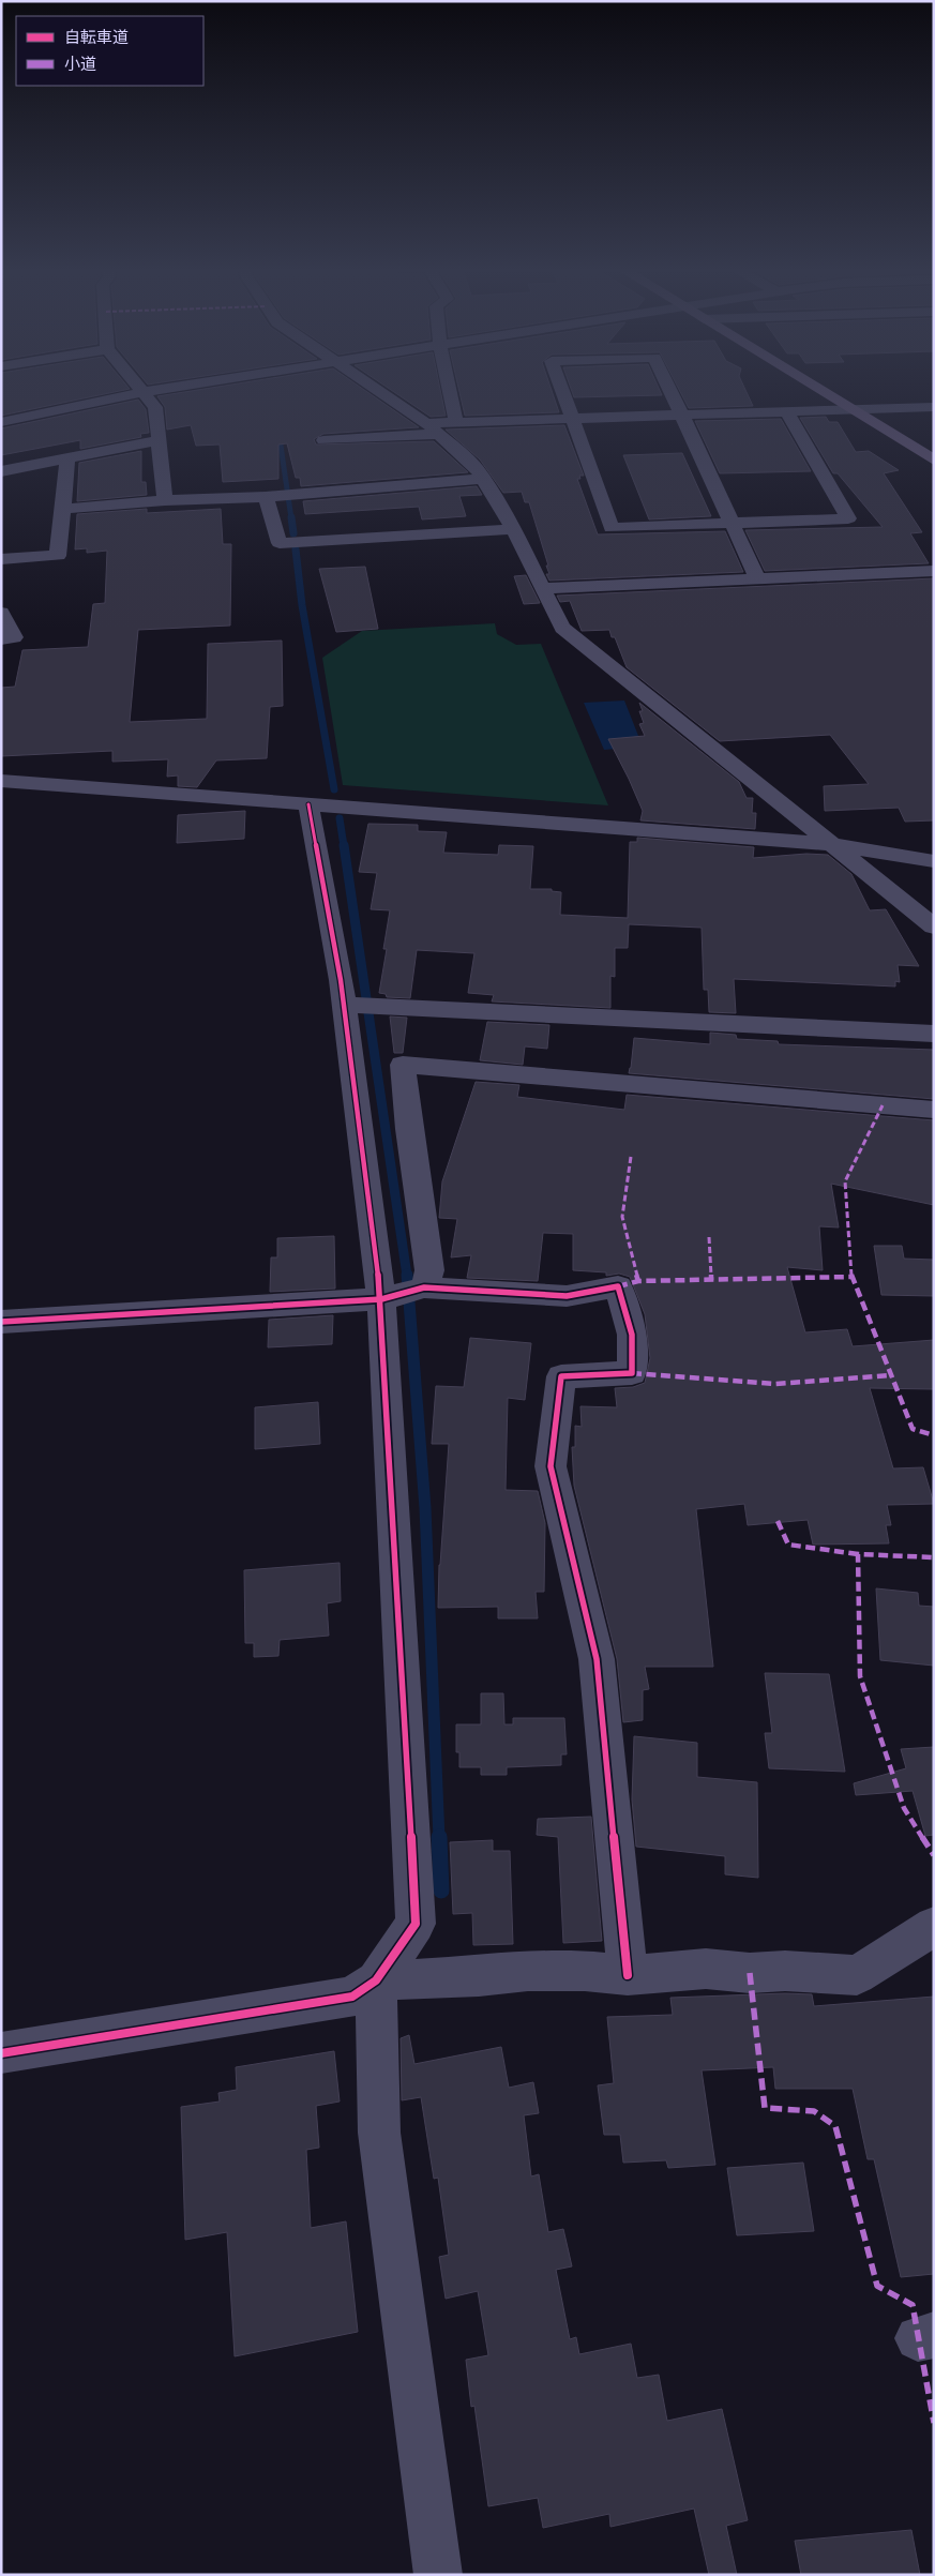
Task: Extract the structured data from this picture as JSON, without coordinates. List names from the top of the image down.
{
  "legend": ["自転車道", "小道"]
}
